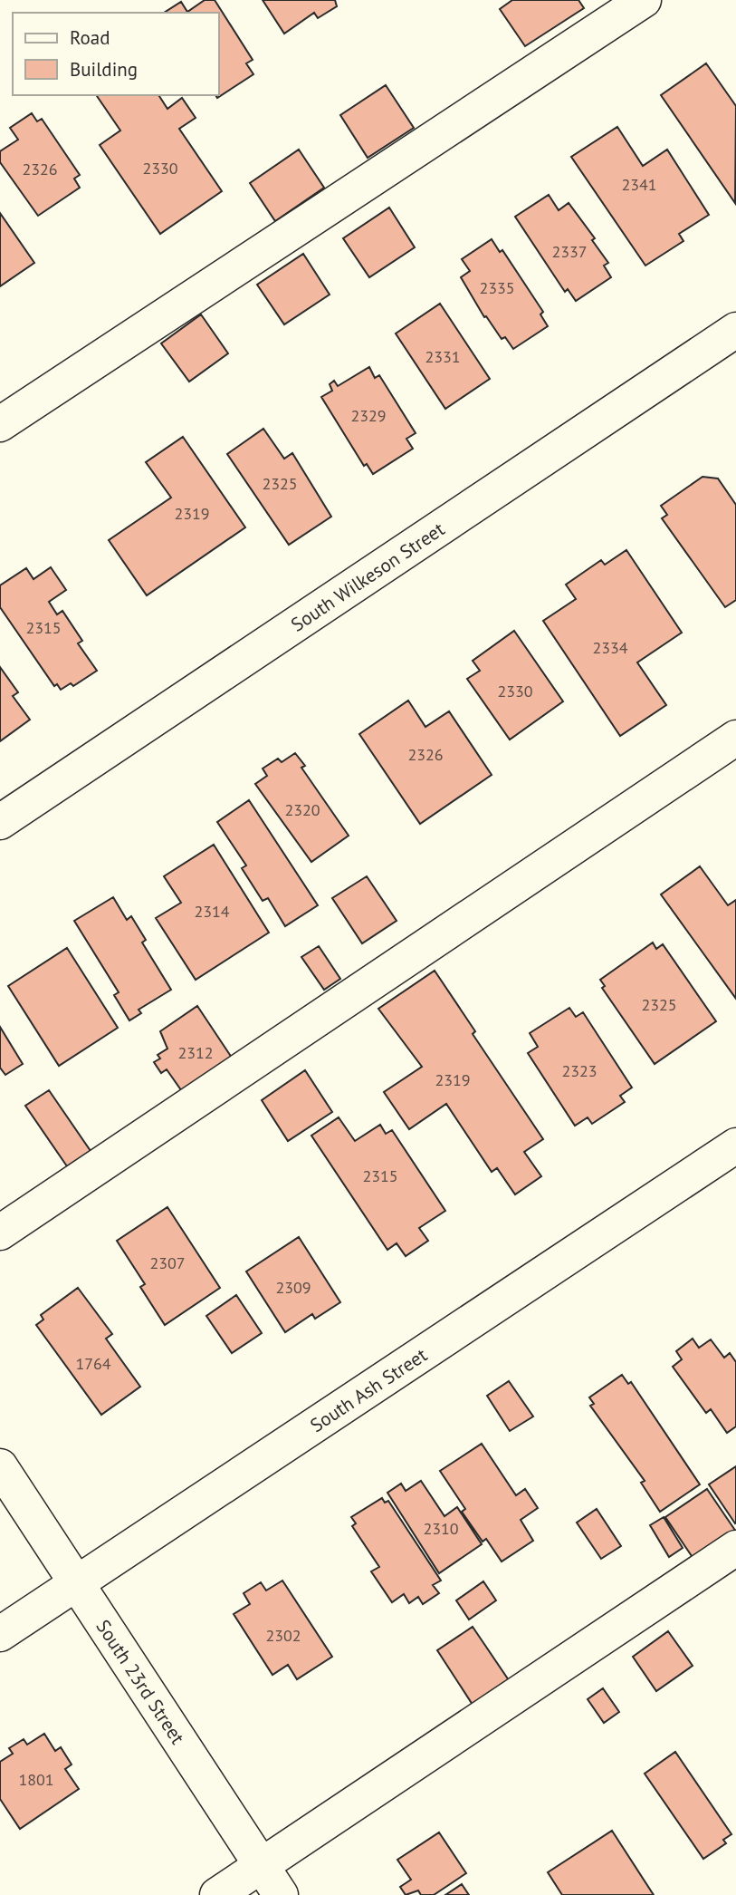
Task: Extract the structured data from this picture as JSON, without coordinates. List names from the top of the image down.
{
  "streets": {
    "street": ["South Wilkeson Street", "South Ash Street", "South 23rd Street"]
  },
  "crossings": [
    ["South Ash Street", "South 23rd Street"]
  ],
  "house_numbers": [
    "2330",
    "2326",
    "2341",
    "2337",
    "2335",
    "2331",
    "2329",
    "2325",
    "2319",
    "2315",
    "2334",
    "2330",
    "2326",
    "2320",
    "2314",
    "2325",
    "2312",
    "2323",
    "2319",
    "2315",
    "2307",
    "2309",
    "1764",
    "2310",
    "2302",
    "1801"
  ],
  "legend": ["Road", "Building"]
}
